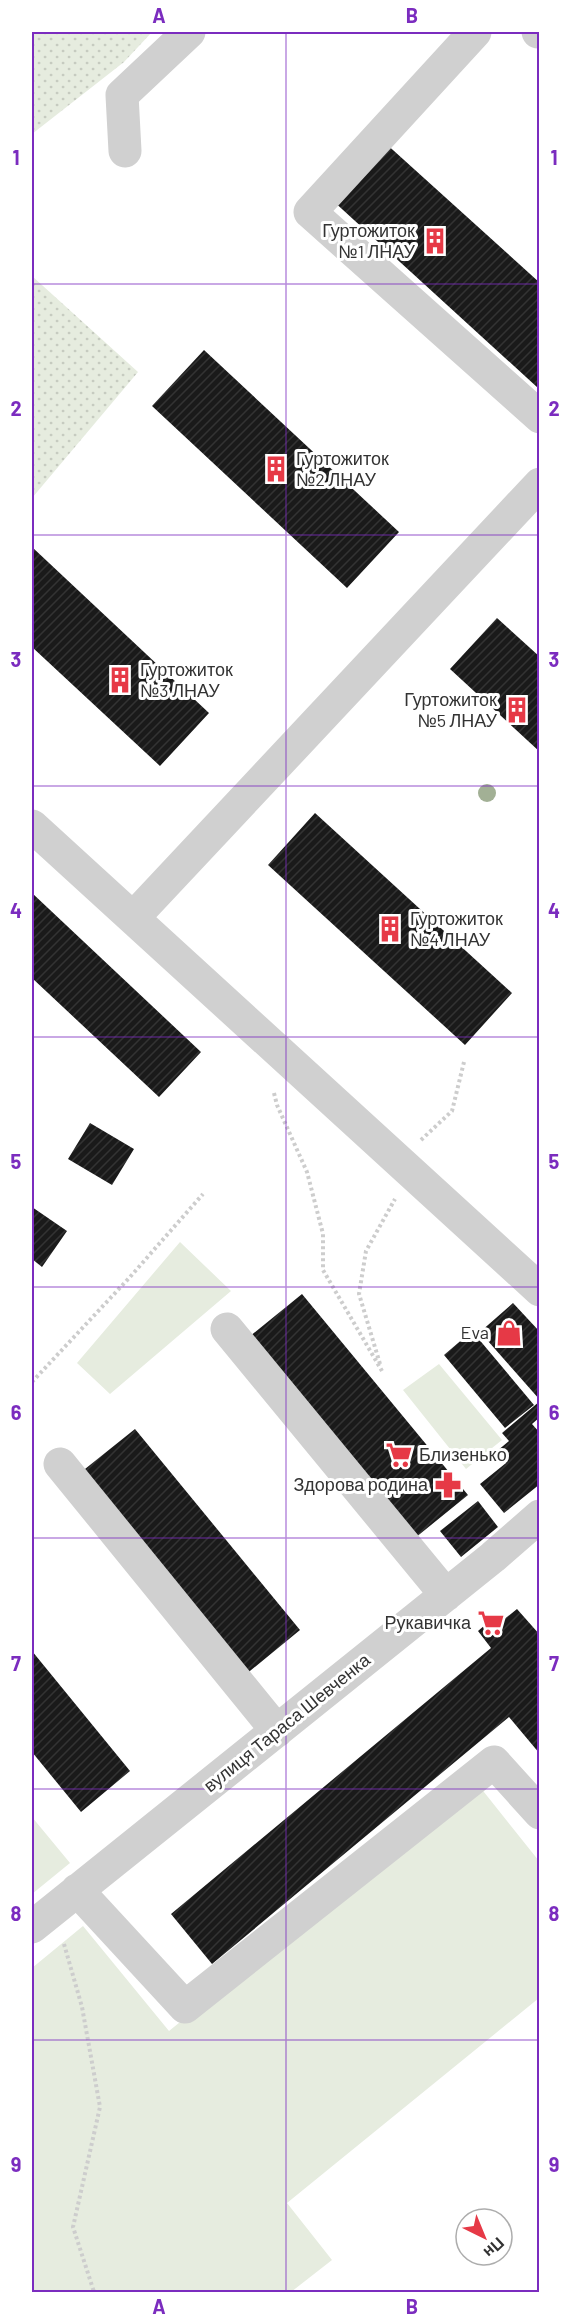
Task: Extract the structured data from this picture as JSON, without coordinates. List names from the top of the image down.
{
  "streets": {
    "street": ["вулиця Тараса Шевченка"]
  },
  "places": {
    "building": [
      "Гуртожиток №1 ЛНАУ",
      "Гуртожиток №2 ЛНАУ",
      "Гуртожиток №3 ЛНАУ",
      "Гуртожиток №5 ЛНАУ",
      "Гуртожиток №4 ЛНАУ"
    ],
    "shop": ["Eva"],
    "supermarket": ["Близенько", "Рукавичка"],
    "pharmacy": ["Здорова родина"]
  },
  "north": "bottom right",
  "grid": {
    "columns": ["A", "B"],
    "rows": [
      "1",
      "2",
      "3",
      "4",
      "5",
      "6",
      "7",
      "8",
      "9"
    ]
  }
}
